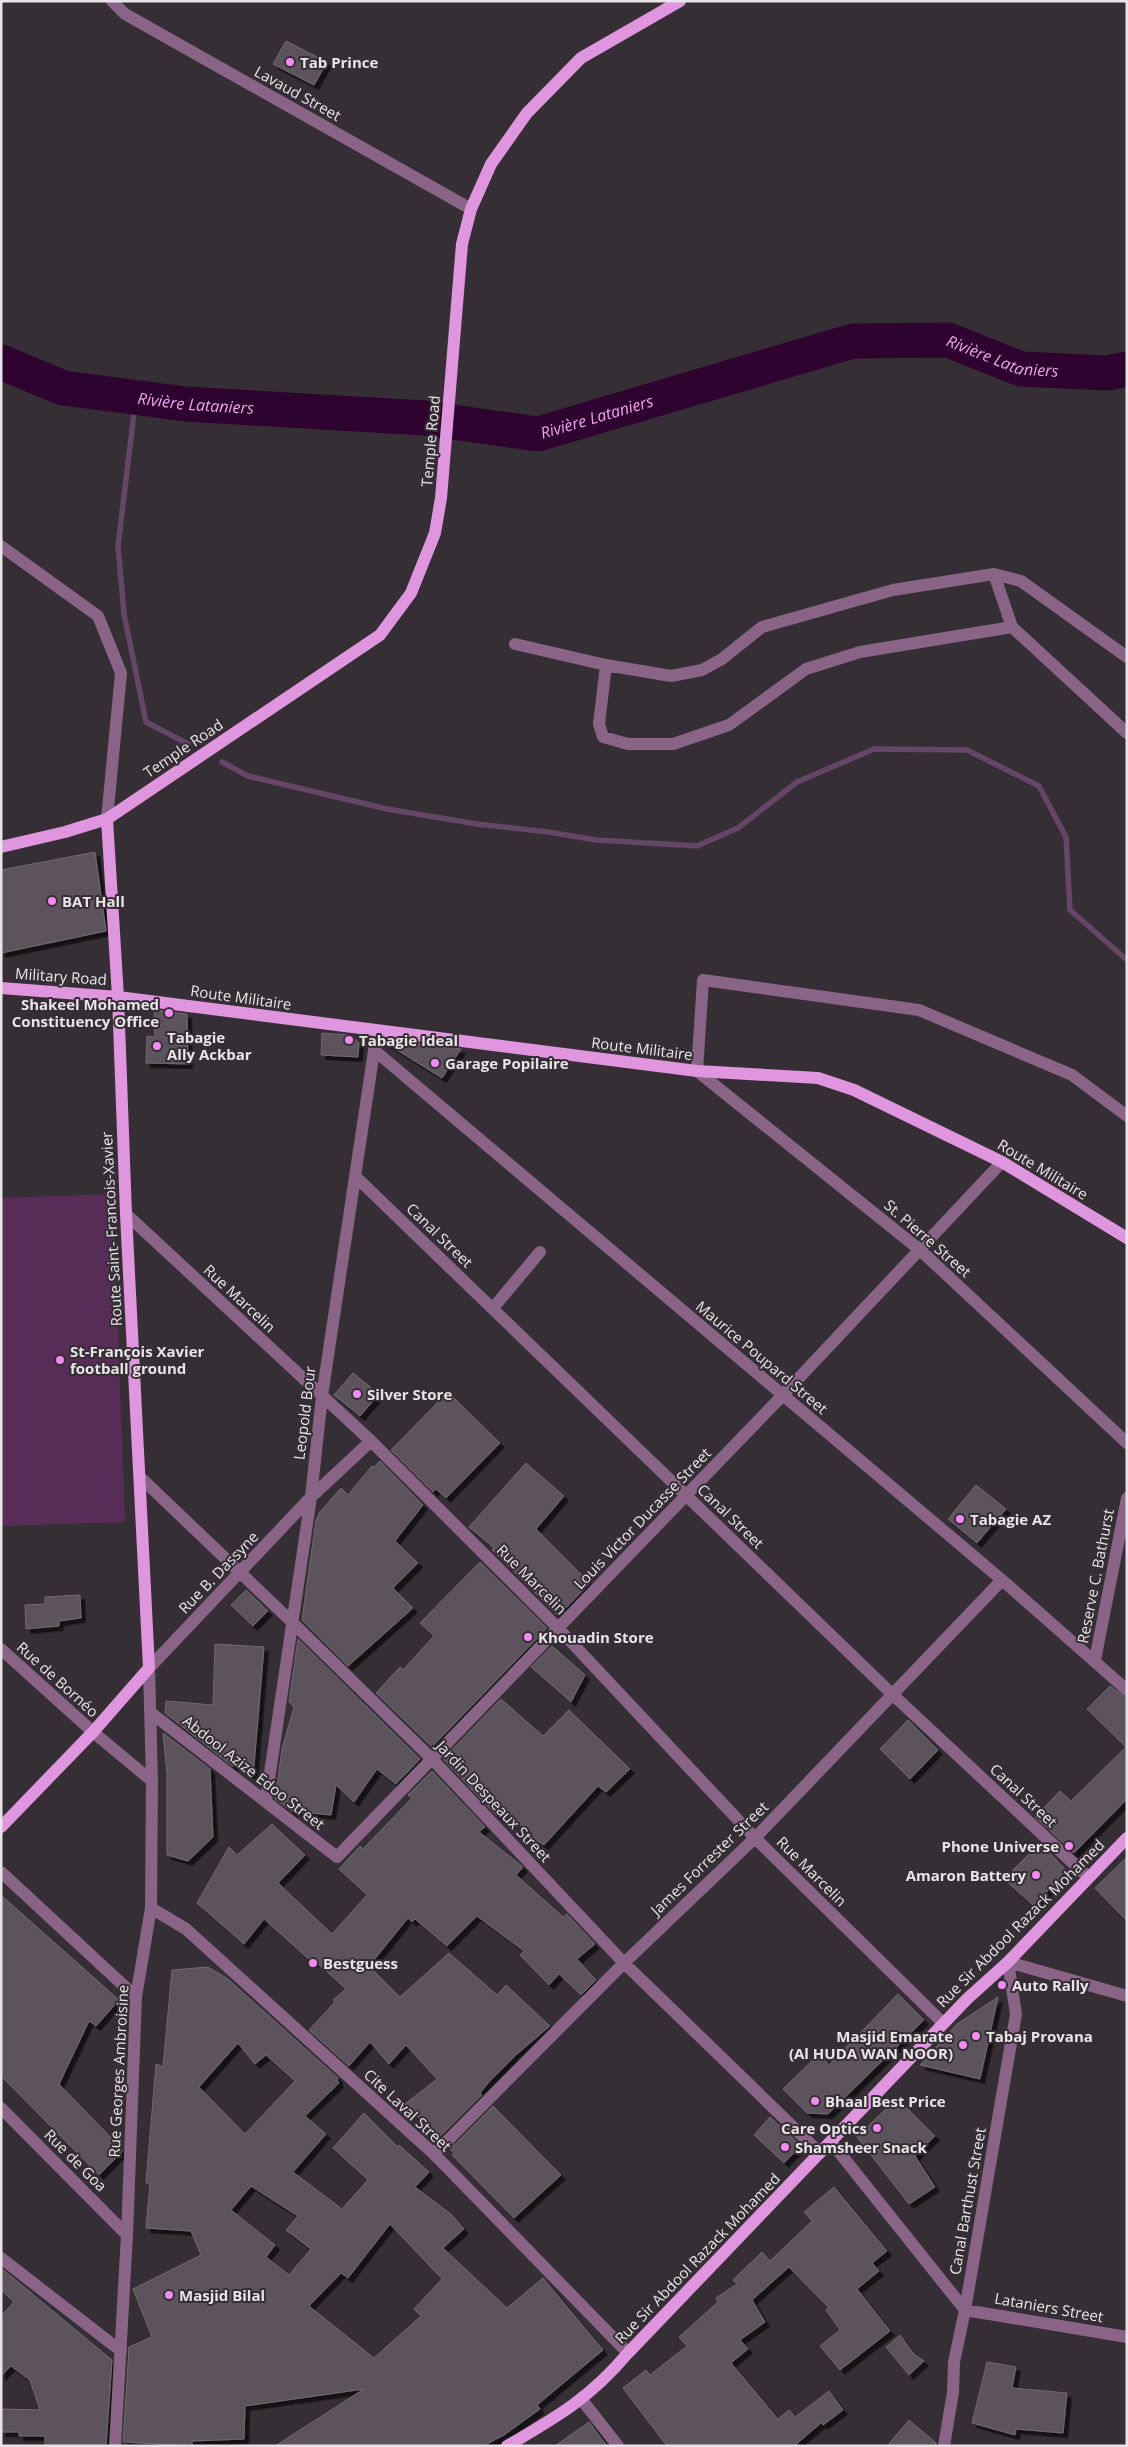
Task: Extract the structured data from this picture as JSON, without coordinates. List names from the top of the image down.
{
  "streets": {
    "main road": [
      "Temple Road",
      "Military Road",
      "Route Militaire",
      "Route Saint- Francois-Xavier",
      "Rue Sir Abdool Razack Mohamed"
    ],
    "street": [
      "Lavaud Street",
      "Canal Street",
      "St. Pierre Street",
      "Rue Marcelin",
      "Maurice Poupard Street",
      "Leopold Bour",
      "Louis Victor Ducasse Street",
      "Rue B. Dassyne",
      "Reserve C. Bathurst",
      "Rue de Bornéo",
      "Abdool Azize Edoo Street",
      "Jardin Despeaux Street",
      "James Forrester Street",
      "Rue Georges Ambroisine",
      "Cite Laval Street",
      "Rue de Goa",
      "Canal Barthust Street",
      "Lataniers Street"
    ]
  },
  "crossings": [
    ["Lavaud Street", "Temple Road"],
    ["Temple Road", "Route Saint- Francois-Xavier"],
    ["Military Road", "Route Militaire"],
    ["Military Road", "Route Saint- Francois-Xavier"],
    ["Route Militaire", "Route Saint- Francois-Xavier"],
    ["Route Militaire", "St. Pierre Street"],
    ["Route Militaire", "Leopold Bour"],
    ["Route Saint- Francois-Xavier", "Rue Marcelin"],
    ["Route Saint- Francois-Xavier", "Rue B. Dassyne"],
    ["Route Saint- Francois-Xavier", "Jardin Despeaux Street"],
    ["Route Saint- Francois-Xavier", "Rue Georges Ambroisine"],
    ["Canal Street", "Leopold Bour"],
    ["Canal Street", "Louis Victor Ducasse Street"],
    ["Canal Street", "James Forrester Street"],
    ["Canal Street", "Rue Sir Abdool Razack Mohamed"],
    ["Rue Marcelin", "Leopold Bour"],
    ["Rue Marcelin", "Louis Victor Ducasse Street"],
    ["Rue Marcelin", "Rue B. Dassyne"],
    ["Rue Marcelin", "James Forrester Street"],
    ["Rue Marcelin", "Rue Sir Abdool Razack Mohamed"],
    ["Maurice Poupard Street", "Leopold Bour"],
    ["Maurice Poupard Street", "Louis Victor Ducasse Street"],
    ["Maurice Poupard Street", "Reserve C. Bathurst"],
    ["Maurice Poupard Street", "James Forrester Street"],
    ["Leopold Bour", "Rue B. Dassyne"],
    ["Leopold Bour", "Abdool Azize Edoo Street"],
    ["Leopold Bour", "Jardin Despeaux Street"],
    ["Louis Victor Ducasse Street", "Abdool Azize Edoo Street"],
    ["Louis Victor Ducasse Street", "Jardin Despeaux Street"],
    ["Rue B. Dassyne", "Jardin Despeaux Street"],
    ["Rue B. Dassyne", "Rue Georges Ambroisine"],
    ["Rue de Bornéo", "Rue Georges Ambroisine"],
    ["Abdool Azize Edoo Street", "Rue Georges Ambroisine"],
    ["Jardin Despeaux Street", "James Forrester Street"],
    ["Jardin Despeaux Street", "Rue Sir Abdool Razack Mohamed"],
    ["James Forrester Street", "Cite Laval Street"],
    ["Rue Sir Abdool Razack Mohamed", "Cite Laval Street"],
    ["Rue Sir Abdool Razack Mohamed", "Canal Barthust Street"],
    ["Rue Georges Ambroisine", "Cite Laval Street"],
    ["Rue Georges Ambroisine", "Rue de Goa"],
    ["Canal Barthust Street", "Lataniers Street"]
  ],
  "water": ["Rivière Lataniers"],
  "places": [
    "Tab Prince",
    "BAT Hall",
    "Shakeel Mohamed Constituency Office",
    "Tabagie Ideal",
    "Tabagie Ally Ackbar",
    "Garage Popilaire",
    "St-François Xavier football ground",
    "Silver Store",
    "Tabagie AZ",
    "Khouadin Store",
    "Phone Universe",
    "Amaron Battery",
    "Bestguess",
    "Auto Rally",
    "Tabaj Provana",
    "Masjid Emarate (Al HUDA WAN NOOR)",
    "Bhaal Best Price",
    "Care Optics",
    "Shamsheer Snack",
    "Masjid Bilal"
  ]
}
